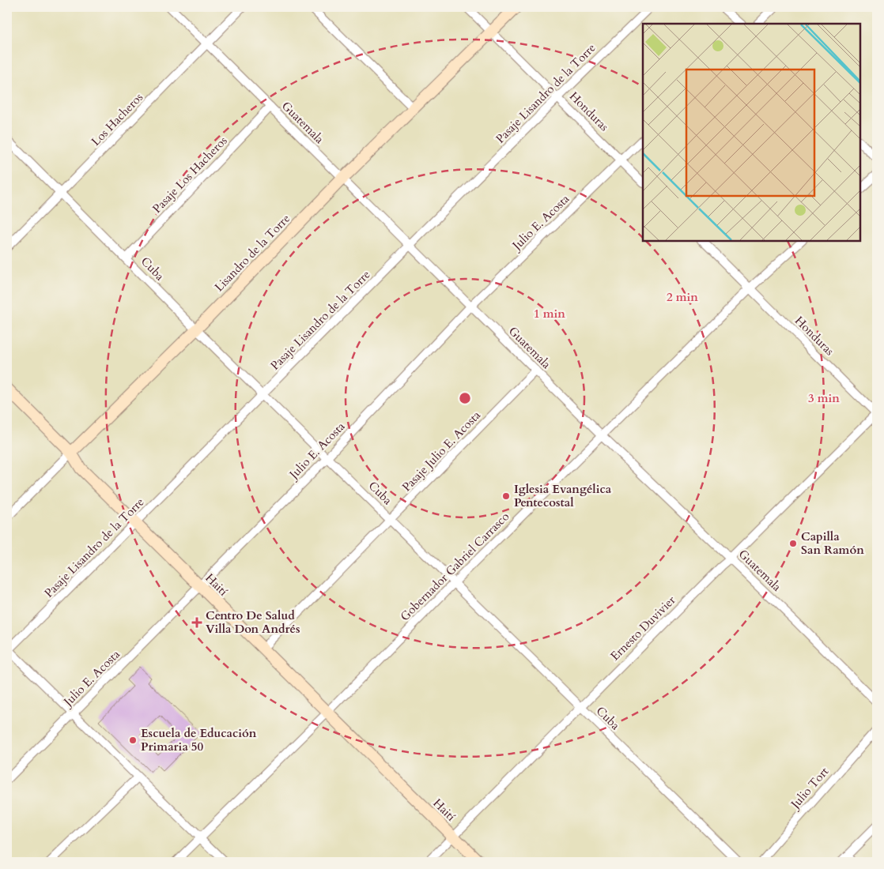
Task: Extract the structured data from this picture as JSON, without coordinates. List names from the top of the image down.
{
  "streets": {
    "street": [
      "Pasaje Lisandro de la Torre",
      "Honduras",
      "Los Hacheros",
      "Guatemala",
      "Pasaje Los Hacheros",
      "Julio E. Acosta",
      "Lisandro de la Torre",
      "Cuba",
      "Pasaje Julio E. Acosta",
      "Gobernador Gabriel Carrasco",
      "Haití",
      "Ernesto Duvivier",
      "Julio Tort"
    ]
  },
  "crossings": [
    ["Pasaje Lisandro de la Torre", "Honduras"],
    ["Pasaje Lisandro de la Torre", "Guatemala"],
    ["Pasaje Lisandro de la Torre", "Cuba"],
    ["Pasaje Lisandro de la Torre", "Haití"],
    ["Honduras", "Julio E. Acosta"],
    ["Honduras", "Lisandro de la Torre"],
    ["Honduras", "Gobernador Gabriel Carrasco"],
    ["Honduras", "Ernesto Duvivier"],
    ["Los Hacheros", "Guatemala"],
    ["Los Hacheros", "Cuba"],
    ["Guatemala", "Pasaje Los Hacheros"],
    ["Guatemala", "Julio E. Acosta"],
    ["Guatemala", "Lisandro de la Torre"],
    ["Guatemala", "Pasaje Julio E. Acosta"],
    ["Guatemala", "Gobernador Gabriel Carrasco"],
    ["Guatemala", "Ernesto Duvivier"],
    ["Pasaje Los Hacheros", "Cuba"],
    ["Julio E. Acosta", "Cuba"],
    ["Julio E. Acosta", "Haití"],
    ["Lisandro de la Torre", "Cuba"],
    ["Lisandro de la Torre", "Haití"],
    ["Cuba", "Pasaje Julio E. Acosta"],
    ["Cuba", "Gobernador Gabriel Carrasco"],
    ["Cuba", "Ernesto Duvivier"],
    ["Pasaje Julio E. Acosta", "Haití"],
    ["Gobernador Gabriel Carrasco", "Haití"],
    ["Haití", "Ernesto Duvivier"]
  ],
  "places": {
    "other": ["Iglesia Evangélica Pentecostal", "Capilla San Ramón", "Escuela de Educación Primaria 50"],
    "health": ["Centro De Salud Villa Don Andrés"]
  },
  "rings": ["2 min", "1 min", "3 min"]
}
